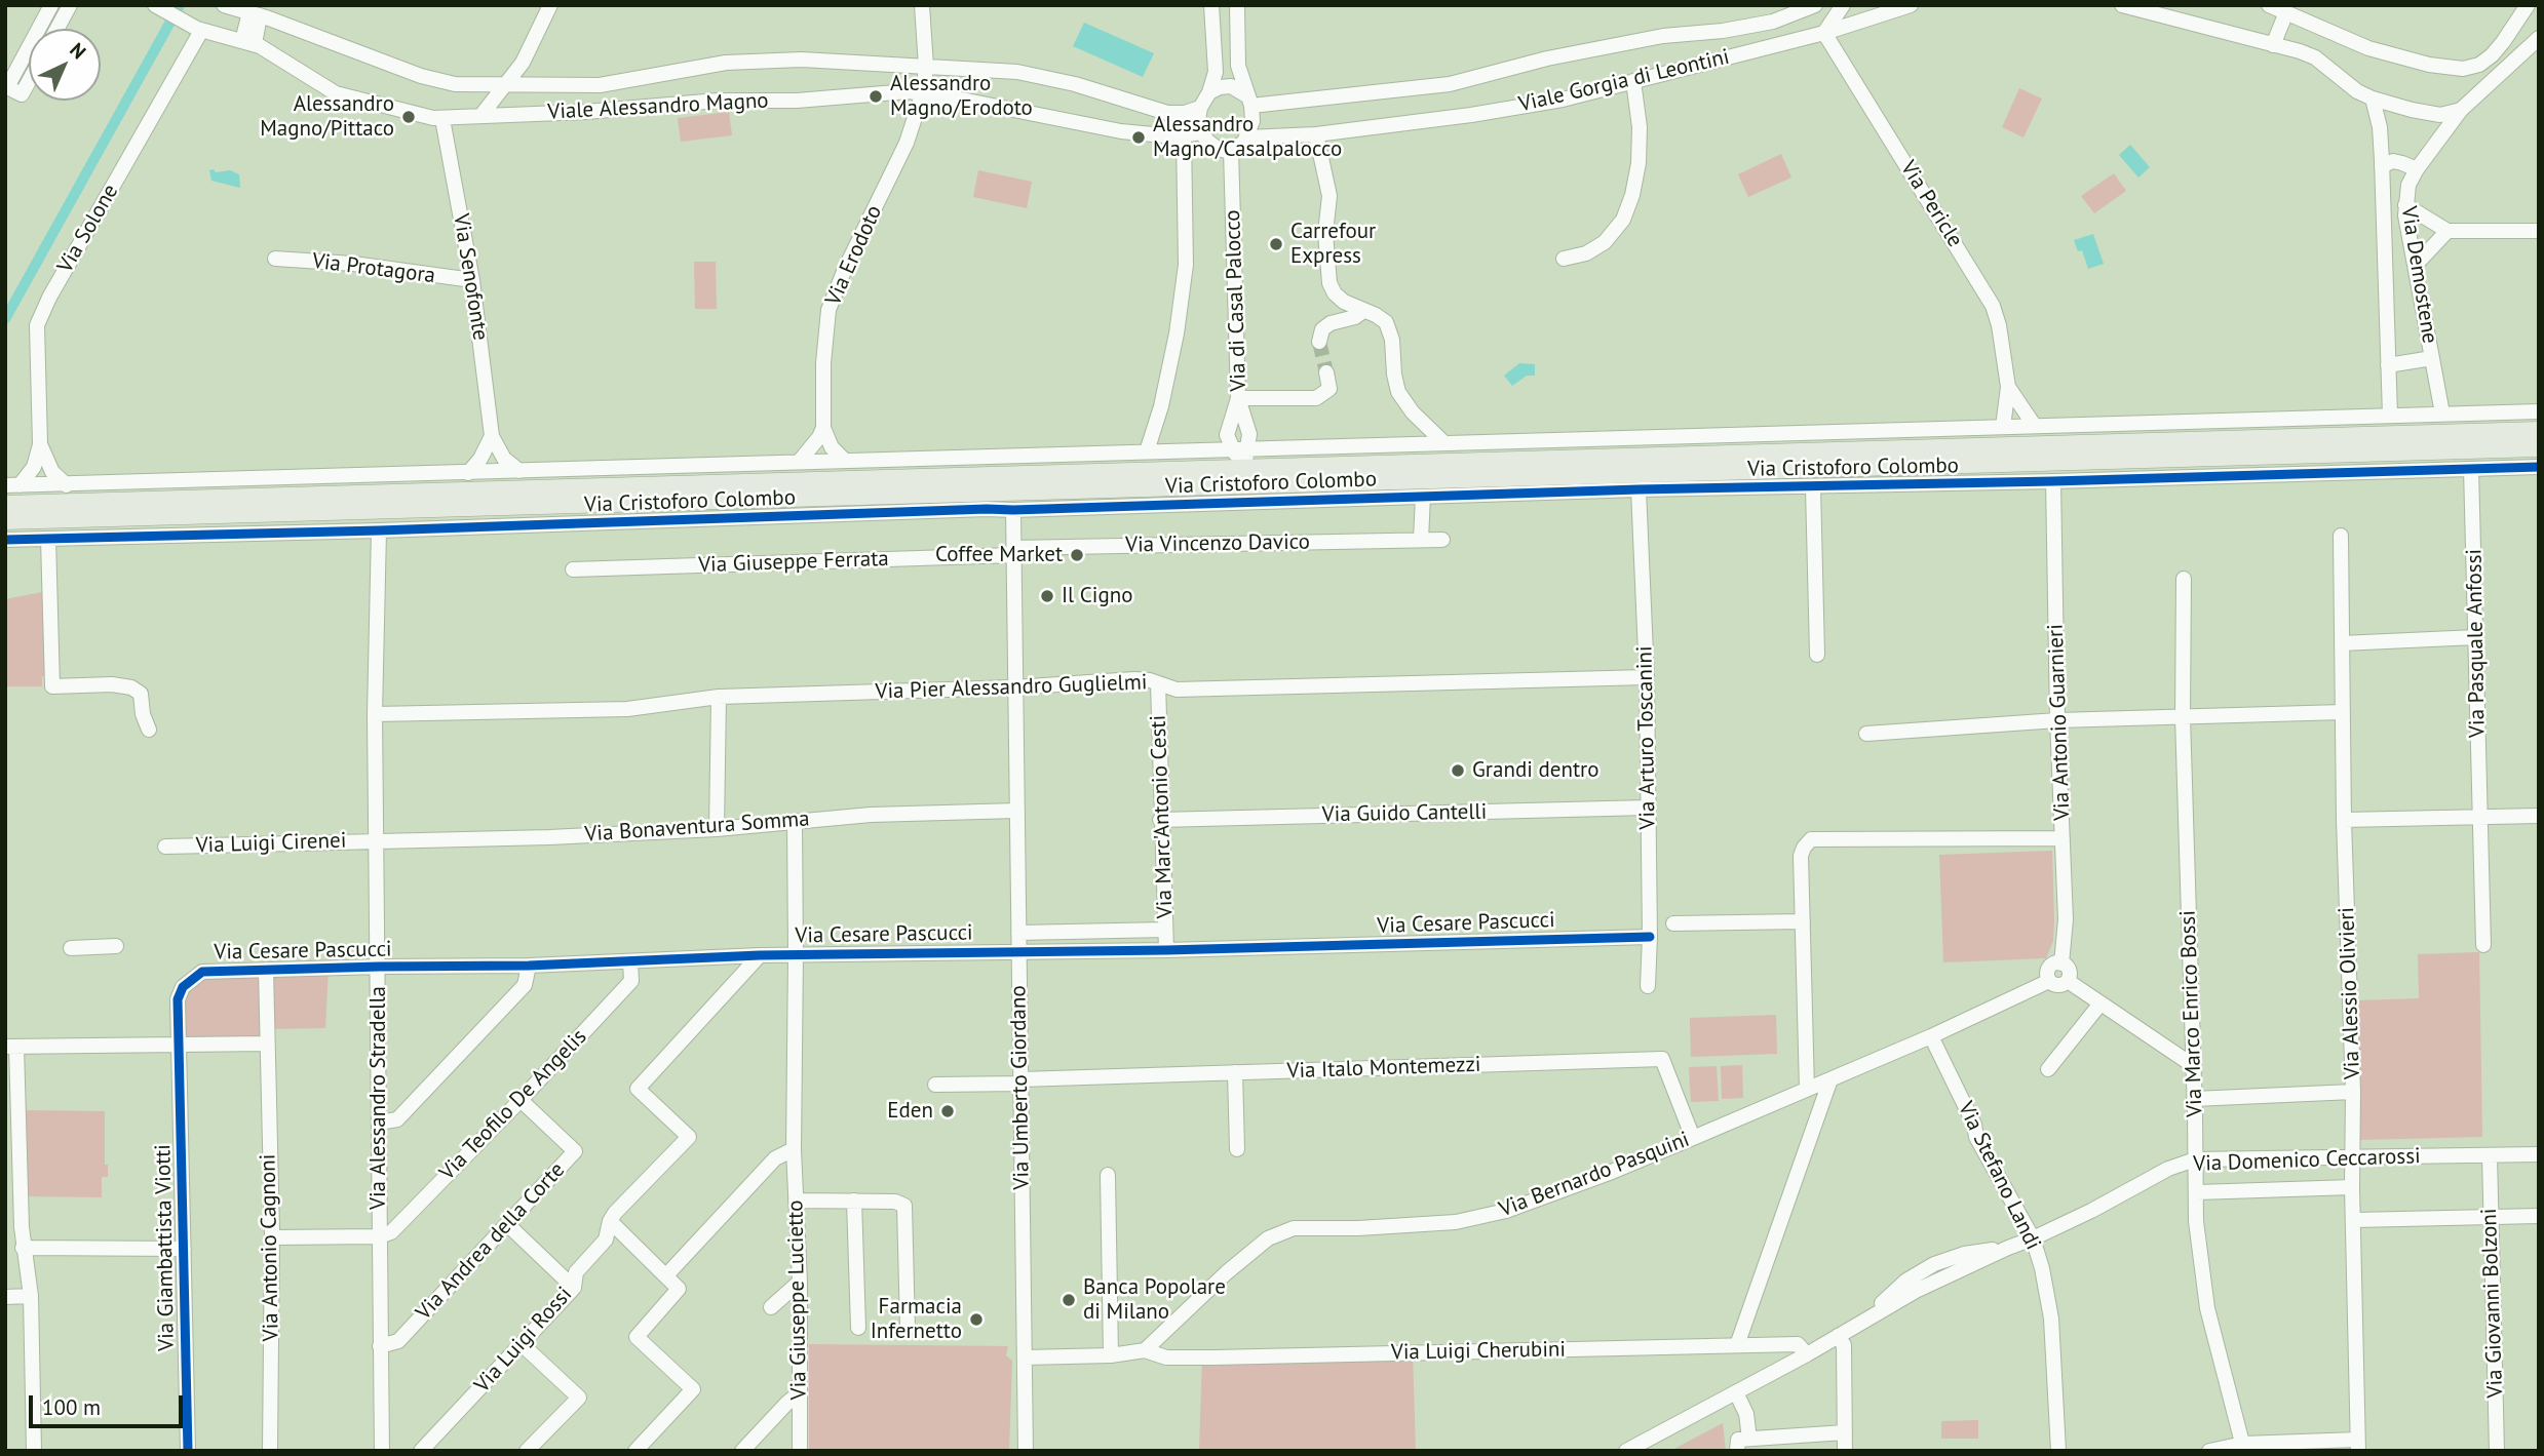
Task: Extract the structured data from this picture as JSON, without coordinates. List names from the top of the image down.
{
  "streets": {
    "main road": ["Via Cristoforo Colombo"],
    "street": [
      "Viale Gorgia di Leontini",
      "Viale Alessandro Magno",
      "Via Pericle",
      "Via Solone",
      "Via Erodoto",
      "Via Protagora",
      "Via Demostene",
      "Via Senofonte",
      "Via di Casal Palocco",
      "Via Vincenzo Davico",
      "Via Giuseppe Ferrata",
      "Via Pasquale Anfossi",
      "Via Pier Alessandro Guglielmi",
      "Via Antonio Guarnieri",
      "Via Arturo Toscanini",
      "Via Guido Cantelli",
      "Via Marc'Antonio Cesti",
      "Via Bonaventura Somma",
      "Via Luigi Cirenei",
      "Via Cesare Pascucci",
      "Via Alessio Olivieri",
      "Via Marco Enrico Bossi",
      "Via Italo Montemezzi",
      "Via Umberto Giordano",
      "Via Alessandro Stradella",
      "Via Teofilo De Angelis",
      "Via Domenico Ceccarossi",
      "Via Bernardo Pasquini",
      "Via Stefano Landi",
      "Via Andrea della Corte",
      "Via Giambattista Viotti",
      "Via Antonio Cagnoni",
      "Via Giuseppe Lucietto",
      "Via Giovanni Bolzoni",
      "Via Luigi Rossi",
      "Via Luigi Cherubini"
    ]
  },
  "crossings": [
    ["Viale Gorgia di Leontini", "Viale Alessandro Magno"],
    ["Viale Gorgia di Leontini", "Via Pericle"],
    ["Viale Gorgia di Leontini", "Via di Casal Palocco"],
    ["Viale Alessandro Magno", "Via Solone"],
    ["Viale Alessandro Magno", "Via Erodoto"],
    ["Viale Alessandro Magno", "Via Senofonte"],
    ["Viale Alessandro Magno", "Via di Casal Palocco"],
    ["Via Pericle", "Via Cristoforo Colombo"],
    ["Via Protagora", "Via Senofonte"],
    ["Via Demostene", "Via Cristoforo Colombo"],
    ["Via di Casal Palocco", "Via Cristoforo Colombo"],
    ["Via Cristoforo Colombo", "Via Pasquale Anfossi"],
    ["Via Cristoforo Colombo", "Via Antonio Guarnieri"],
    ["Via Cristoforo Colombo", "Via Arturo Toscanini"],
    ["Via Cristoforo Colombo", "Via Umberto Giordano"],
    ["Via Cristoforo Colombo", "Via Alessandro Stradella"],
    ["Via Vincenzo Davico", "Via Giuseppe Ferrata"],
    ["Via Vincenzo Davico", "Via Umberto Giordano"],
    ["Via Giuseppe Ferrata", "Via Umberto Giordano"],
    ["Via Pier Alessandro Guglielmi", "Via Arturo Toscanini"],
    ["Via Pier Alessandro Guglielmi", "Via Marc'Antonio Cesti"],
    ["Via Pier Alessandro Guglielmi", "Via Umberto Giordano"],
    ["Via Pier Alessandro Guglielmi", "Via Alessandro Stradella"],
    ["Via Antonio Guarnieri", "Via Bernardo Pasquini"],
    ["Via Arturo Toscanini", "Via Guido Cantelli"],
    ["Via Arturo Toscanini", "Via Cesare Pascucci"],
    ["Via Guido Cantelli", "Via Marc'Antonio Cesti"],
    ["Via Marc'Antonio Cesti", "Via Cesare Pascucci"],
    ["Via Bonaventura Somma", "Via Luigi Cirenei"],
    ["Via Bonaventura Somma", "Via Umberto Giordano"],
    ["Via Bonaventura Somma", "Via Alessandro Stradella"],
    ["Via Bonaventura Somma", "Via Giuseppe Lucietto"],
    ["Via Luigi Cirenei", "Via Alessandro Stradella"],
    ["Via Cesare Pascucci", "Via Umberto Giordano"],
    ["Via Cesare Pascucci", "Via Alessandro Stradella"],
    ["Via Cesare Pascucci", "Via Teofilo De Angelis"],
    ["Via Cesare Pascucci", "Via Giambattista Viotti"],
    ["Via Cesare Pascucci", "Via Antonio Cagnoni"],
    ["Via Cesare Pascucci", "Via Giuseppe Lucietto"],
    ["Via Cesare Pascucci", "Via Luigi Rossi"],
    ["Via Alessio Olivieri", "Via Domenico Ceccarossi"],
    ["Via Marco Enrico Bossi", "Via Domenico Ceccarossi"],
    ["Via Italo Montemezzi", "Via Umberto Giordano"],
    ["Via Italo Montemezzi", "Via Bernardo Pasquini"],
    ["Via Alessandro Stradella", "Via Teofilo De Angelis"],
    ["Via Alessandro Stradella", "Via Andrea della Corte"],
    ["Via Teofilo De Angelis", "Via Andrea della Corte"],
    ["Via Domenico Ceccarossi", "Via Stefano Landi"],
    ["Via Domenico Ceccarossi", "Via Giovanni Bolzoni"],
    ["Via Domenico Ceccarossi", "Via Luigi Cherubini"],
    ["Via Bernardo Pasquini", "Via Stefano Landi"],
    ["Via Bernardo Pasquini", "Via Luigi Cherubini"]
  ],
  "places": [
    "Alessandro Magno/Erodoto",
    "Alessandro Magno/Pittaco",
    "Alessandro Magno/Casalpalocco",
    "Carrefour Express",
    "Coffee Market",
    "Il Cigno",
    "Grandi dentro",
    "Eden",
    "Banca Popolare di Milano",
    "Farmacia Infernetto"
  ],
  "scale_bar": "100 m",
  "north": "top right"
}
